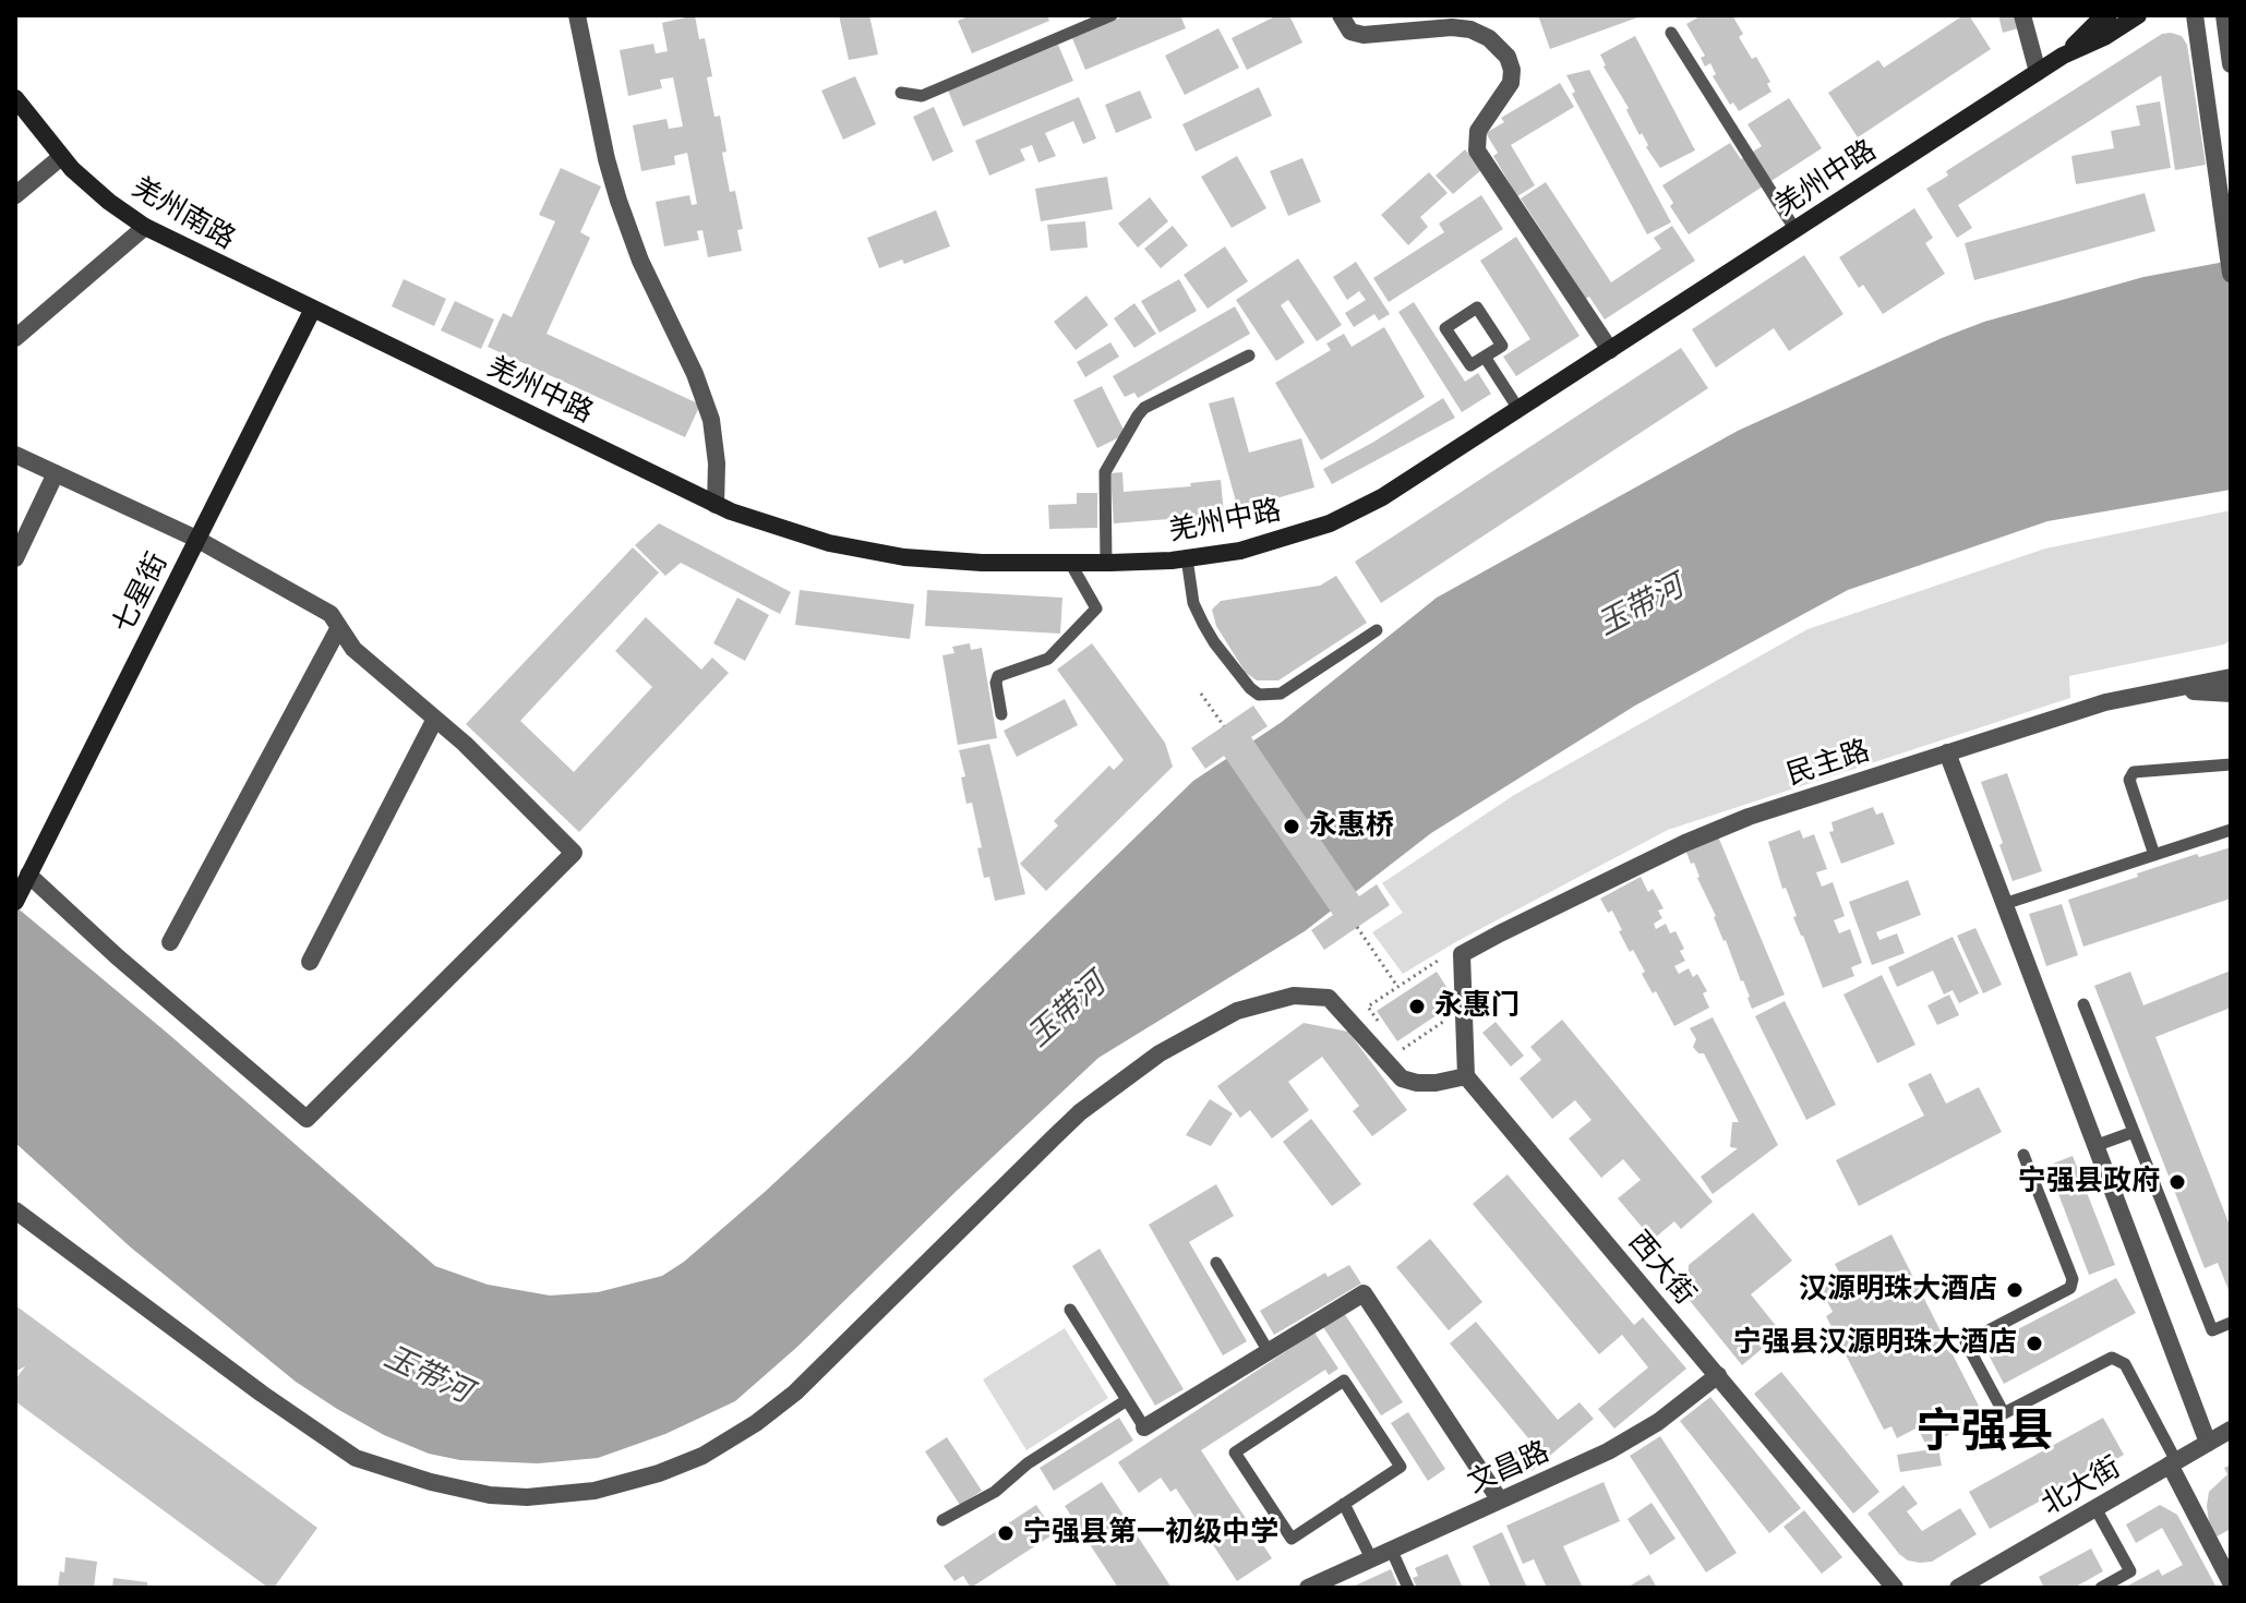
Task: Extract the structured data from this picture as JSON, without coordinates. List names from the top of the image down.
{
  "streets": {
    "main road": ["羌州中路", "羌州南路", "七星街"],
    "street": [
      "民主路",
      "西大街",
      "文昌路",
      "北大街"
    ]
  },
  "crossings": [
    ["羌州中路", "羌州南路"],
    ["羌州中路", "七星街"],
    ["羌州南路", "七星街"],
    ["西大街", "文昌路"]
  ],
  "districts": ["宁强县"],
  "water": ["玉带河"],
  "places": [
    "永惠桥",
    "永惠门",
    "宁强县政府",
    "汉源明珠大酒店",
    "宁强县汉源明珠大酒店",
    "宁强县第一初级中学"
  ]
}
